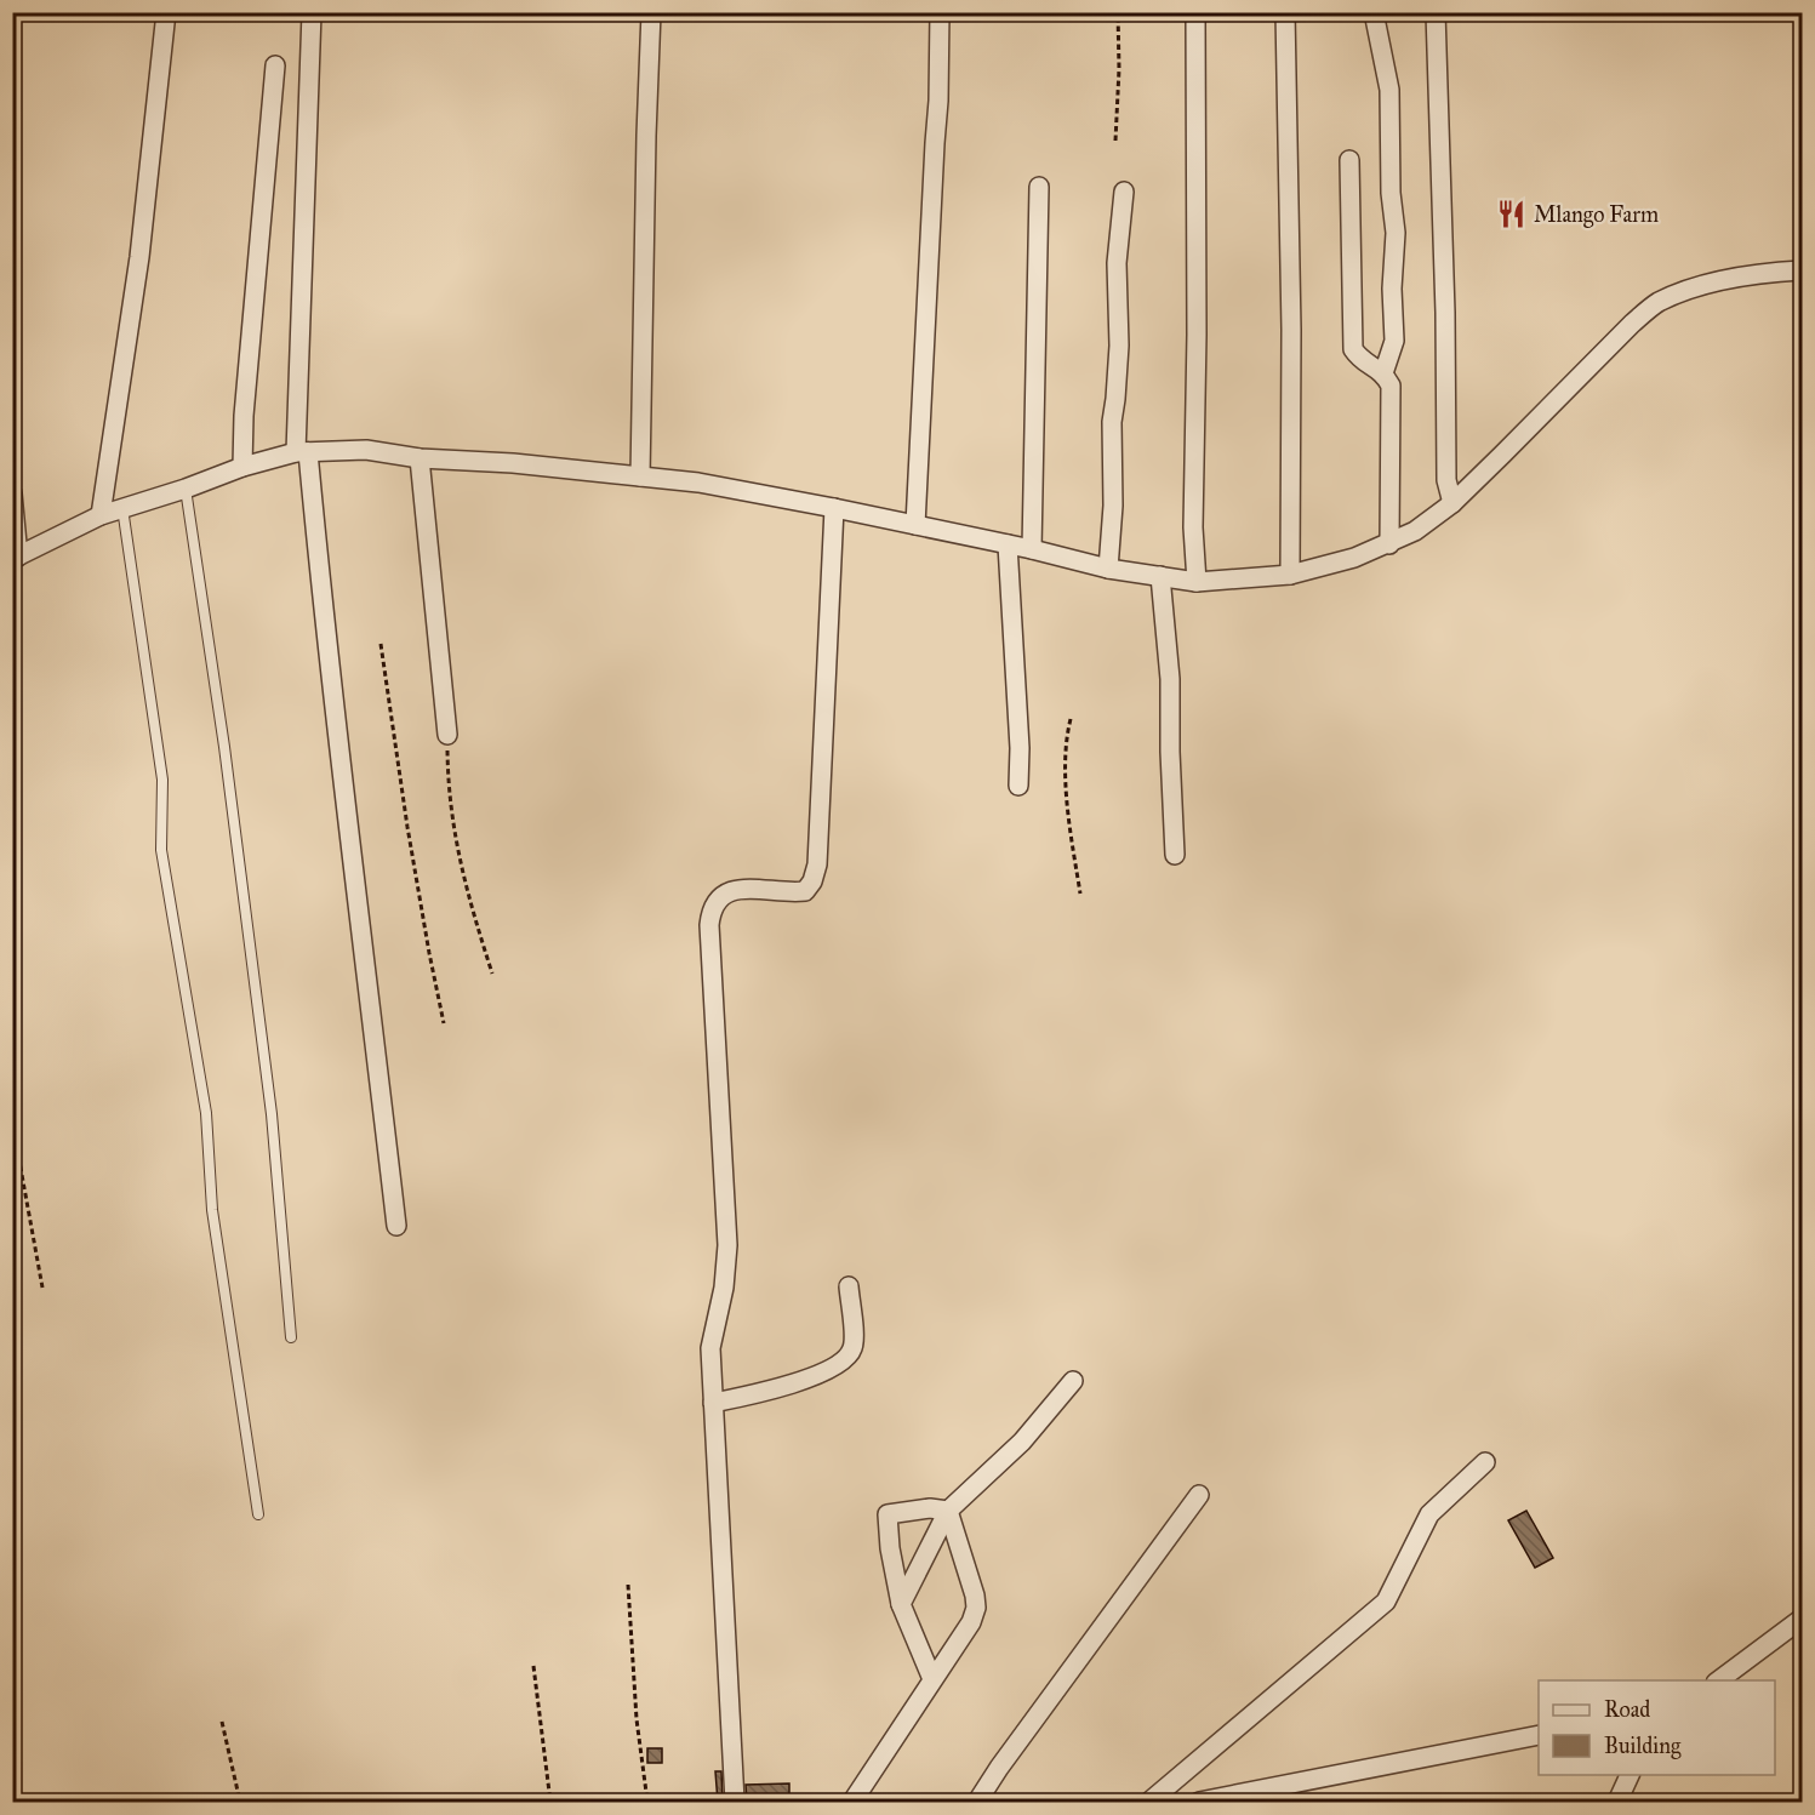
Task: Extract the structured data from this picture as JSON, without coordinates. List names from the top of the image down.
{
  "places": {
    "restaurant": ["Mlango Farm"]
  },
  "legend": ["Road", "Building"]
}
